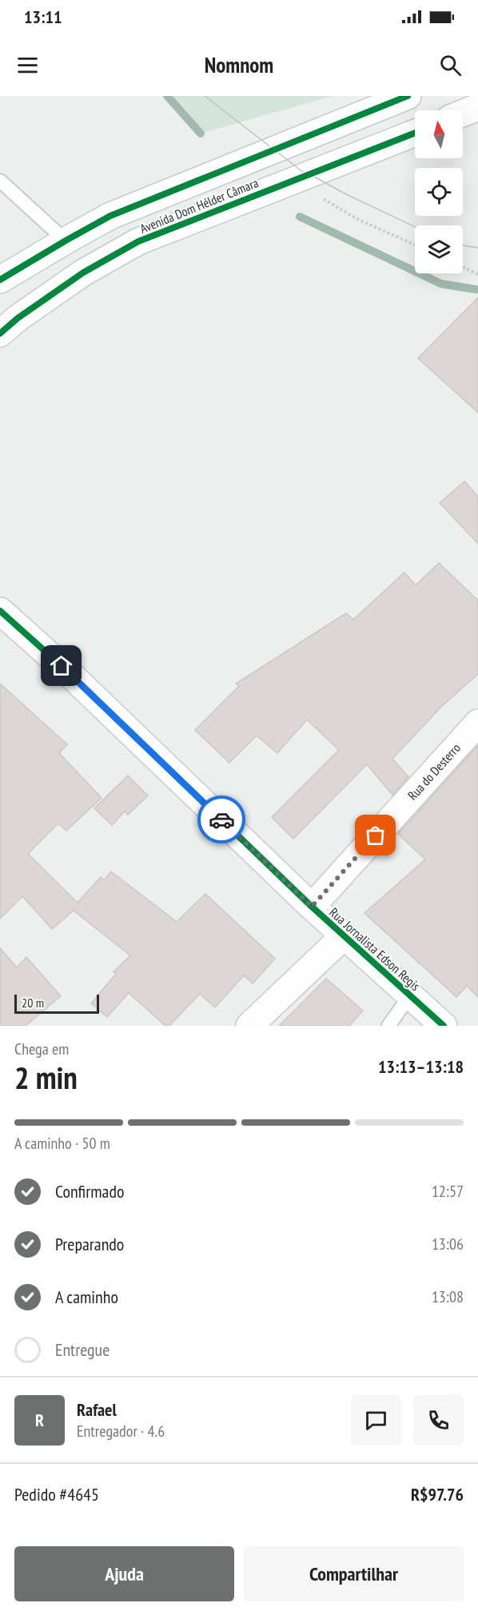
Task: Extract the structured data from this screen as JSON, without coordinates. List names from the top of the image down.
{
  "streets": {
    "street": ["Avenida Dom Hélder Câmara", "Rua do Desterro", "Rua Jornalista Edson Regis"]
  },
  "crossings": [
    ["Rua do Desterro", "Rua Jornalista Edson Regis"]
  ],
  "scale_bar": "20 m",
  "north": "top",
  "page": {
    "status": "13:11",
    "header": "Nomnom",
    "scale": "20 m",
    "heading": ["2 min", "Chega em", "13:13–13:18"],
    "panel": [
      "Rafael",
      "Entregador · 4.6",
      "Pedido #4645",
      "R$97.76"
    ],
    "bar": "A caminho · 50 m",
    "list": [
      ["Confirmado", "12:57"],
      ["Preparando", "13:06"],
      ["A caminho", "13:08"],
      "Entregue"
    ],
    "round": "R",
    "buttons": ["Ajuda", "Compartilhar"]
  }
}
